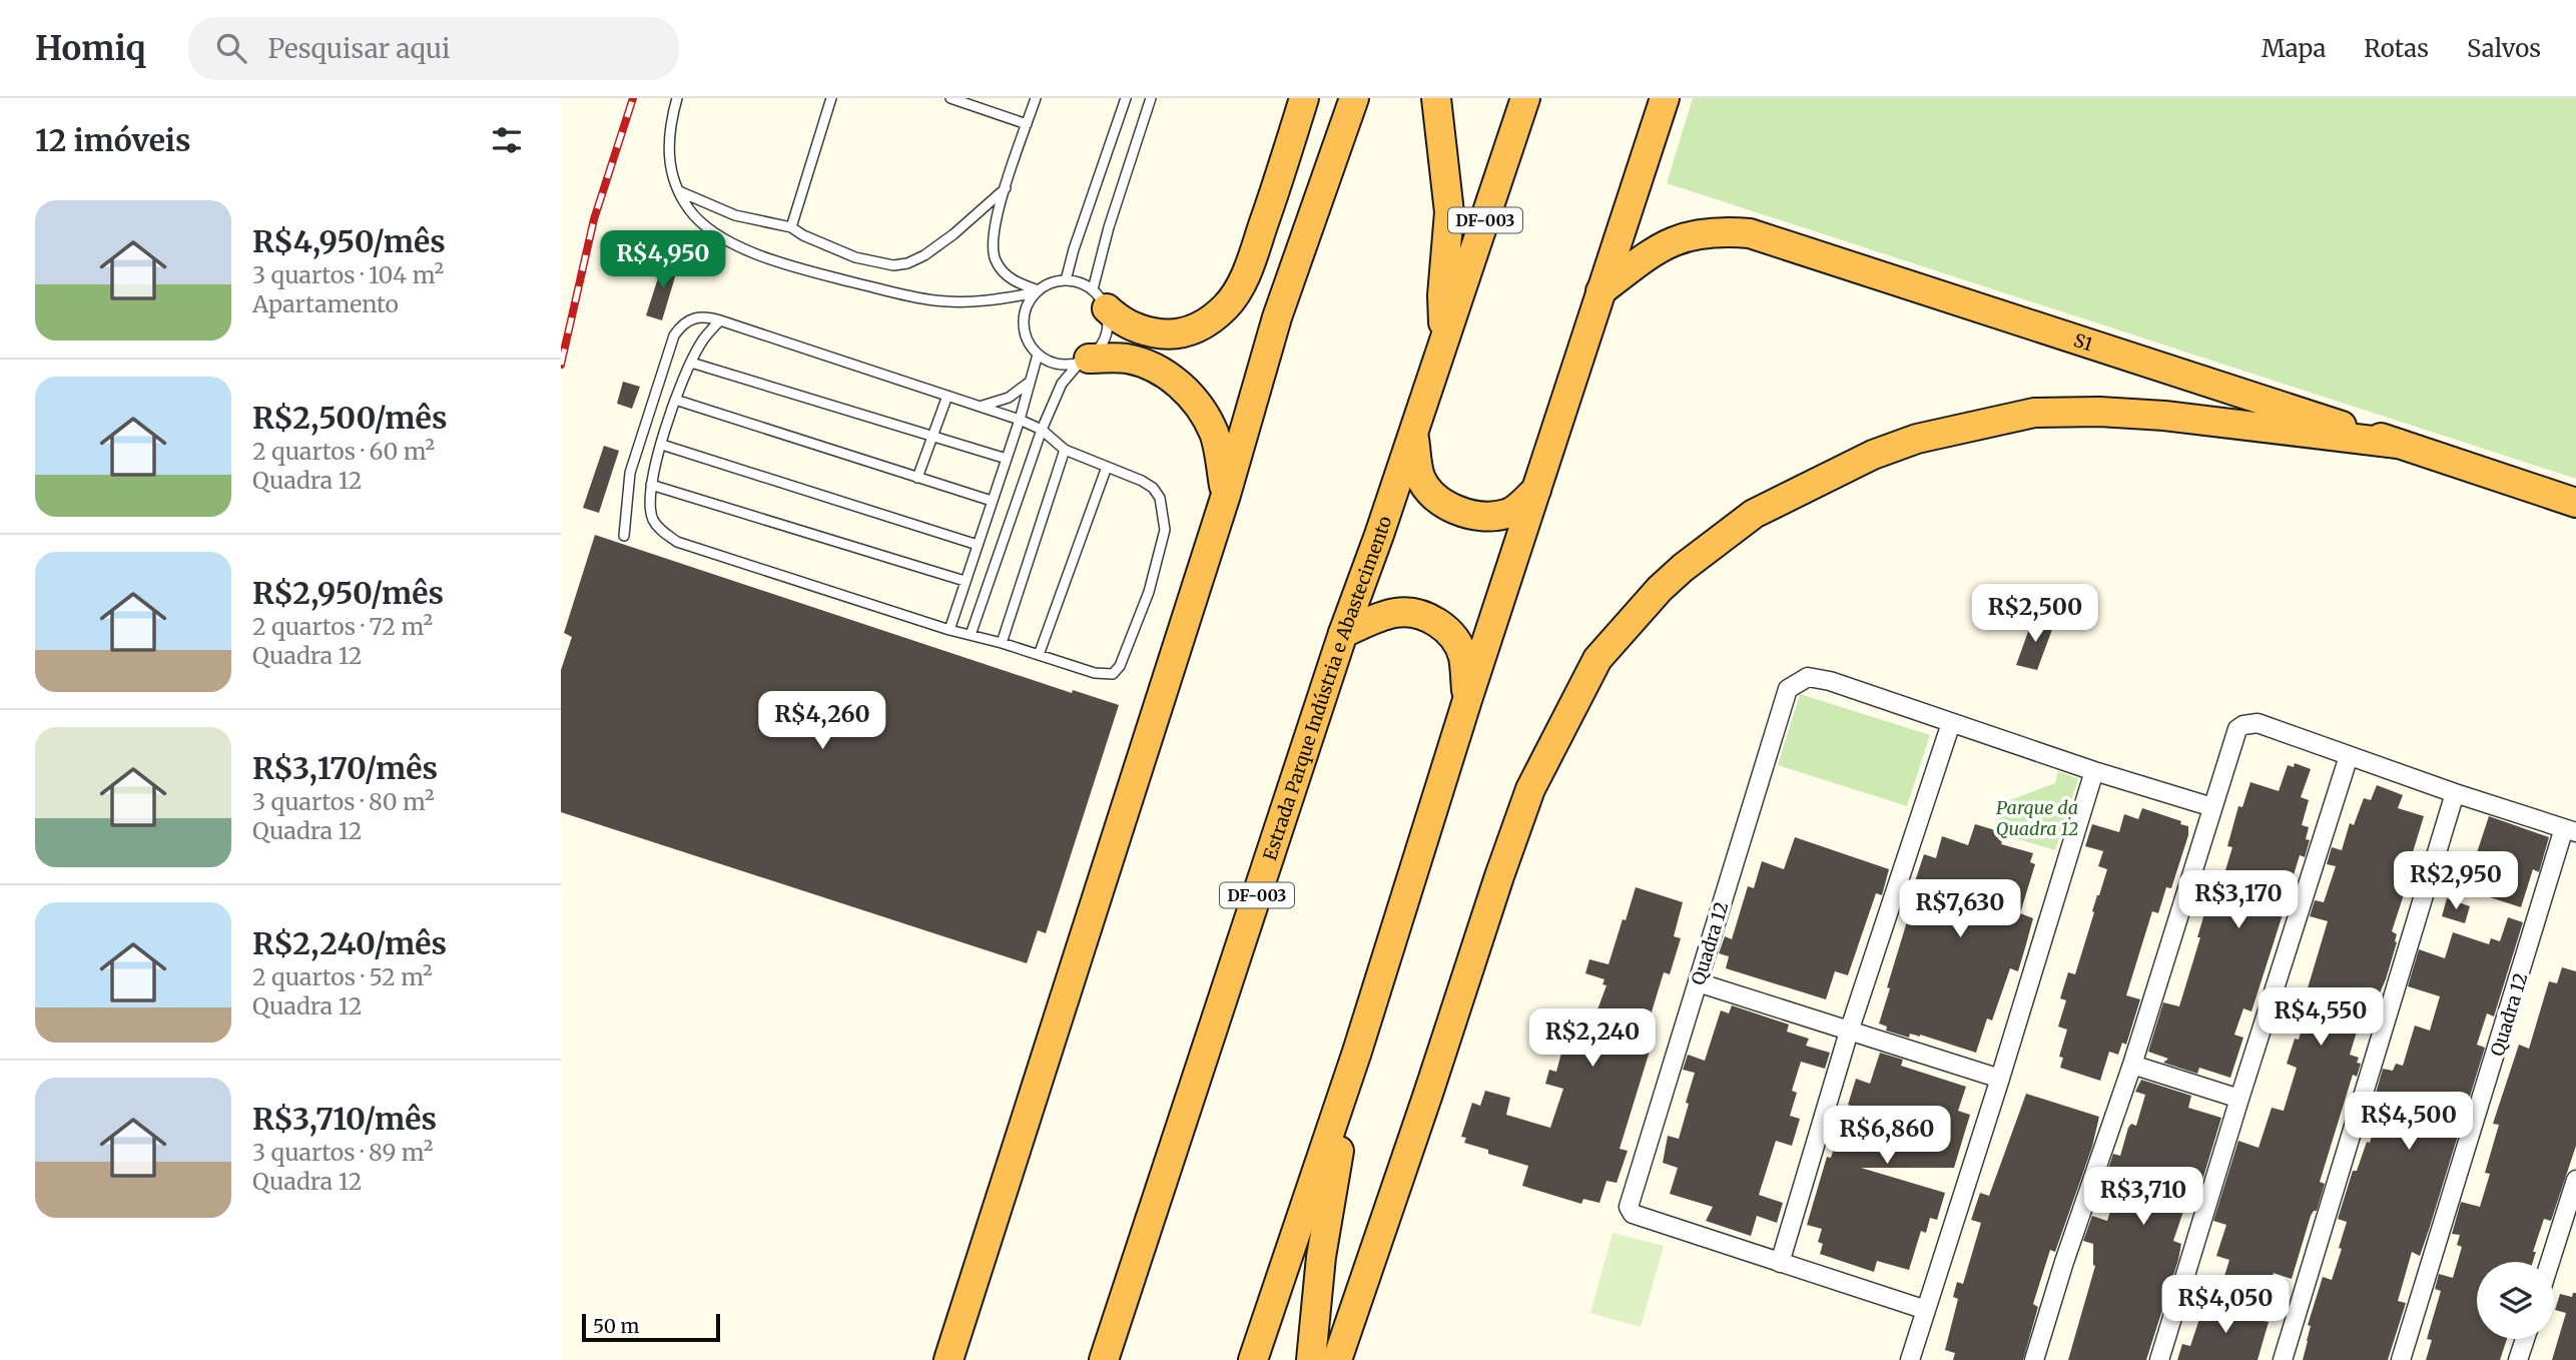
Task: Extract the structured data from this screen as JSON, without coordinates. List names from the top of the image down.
{
  "streets": {
    "highway": ["DF-003", "S1", "Estrada Parque Indústria e Abastecimento"],
    "street": ["Quadra 12"]
  },
  "parks": ["Parque da Quadra 12"],
  "scale_bar": "50 m",
  "page": {
    "header": "Homiq",
    "search": "Pesquisar aqui",
    "nav": ["Mapa", "Rotas", "Salvos"],
    "heading": "12 imóveis",
    "list": [
      {
        "name": "R$4,950/mês",
        "note": "3 quartos · 104 m² · Apartamento"
      },
      {
        "name": "R$2,500/mês",
        "note": "2 quartos · 60 m² · Quadra 12"
      },
      {
        "name": "R$2,950/mês",
        "note": "2 quartos · 72 m² · Quadra 12"
      },
      {
        "name": "R$3,170/mês",
        "note": "3 quartos · 80 m² · Quadra 12"
      },
      {
        "name": "R$2,240/mês",
        "note": "2 quartos · 52 m² · Quadra 12"
      },
      {
        "name": "R$3,710/mês",
        "note": "3 quartos · 89 m² · Quadra 12"
      }
    ],
    "price": [
      "R$4,950",
      "R$2,500",
      "R$4,260",
      "R$2,950",
      "R$3,170",
      "R$7,630",
      "R$4,550",
      "R$2,240",
      "R$4,500",
      "R$6,860",
      "R$3,710",
      "R$4,050"
    ],
    "scale": "50 m"
  }
}
